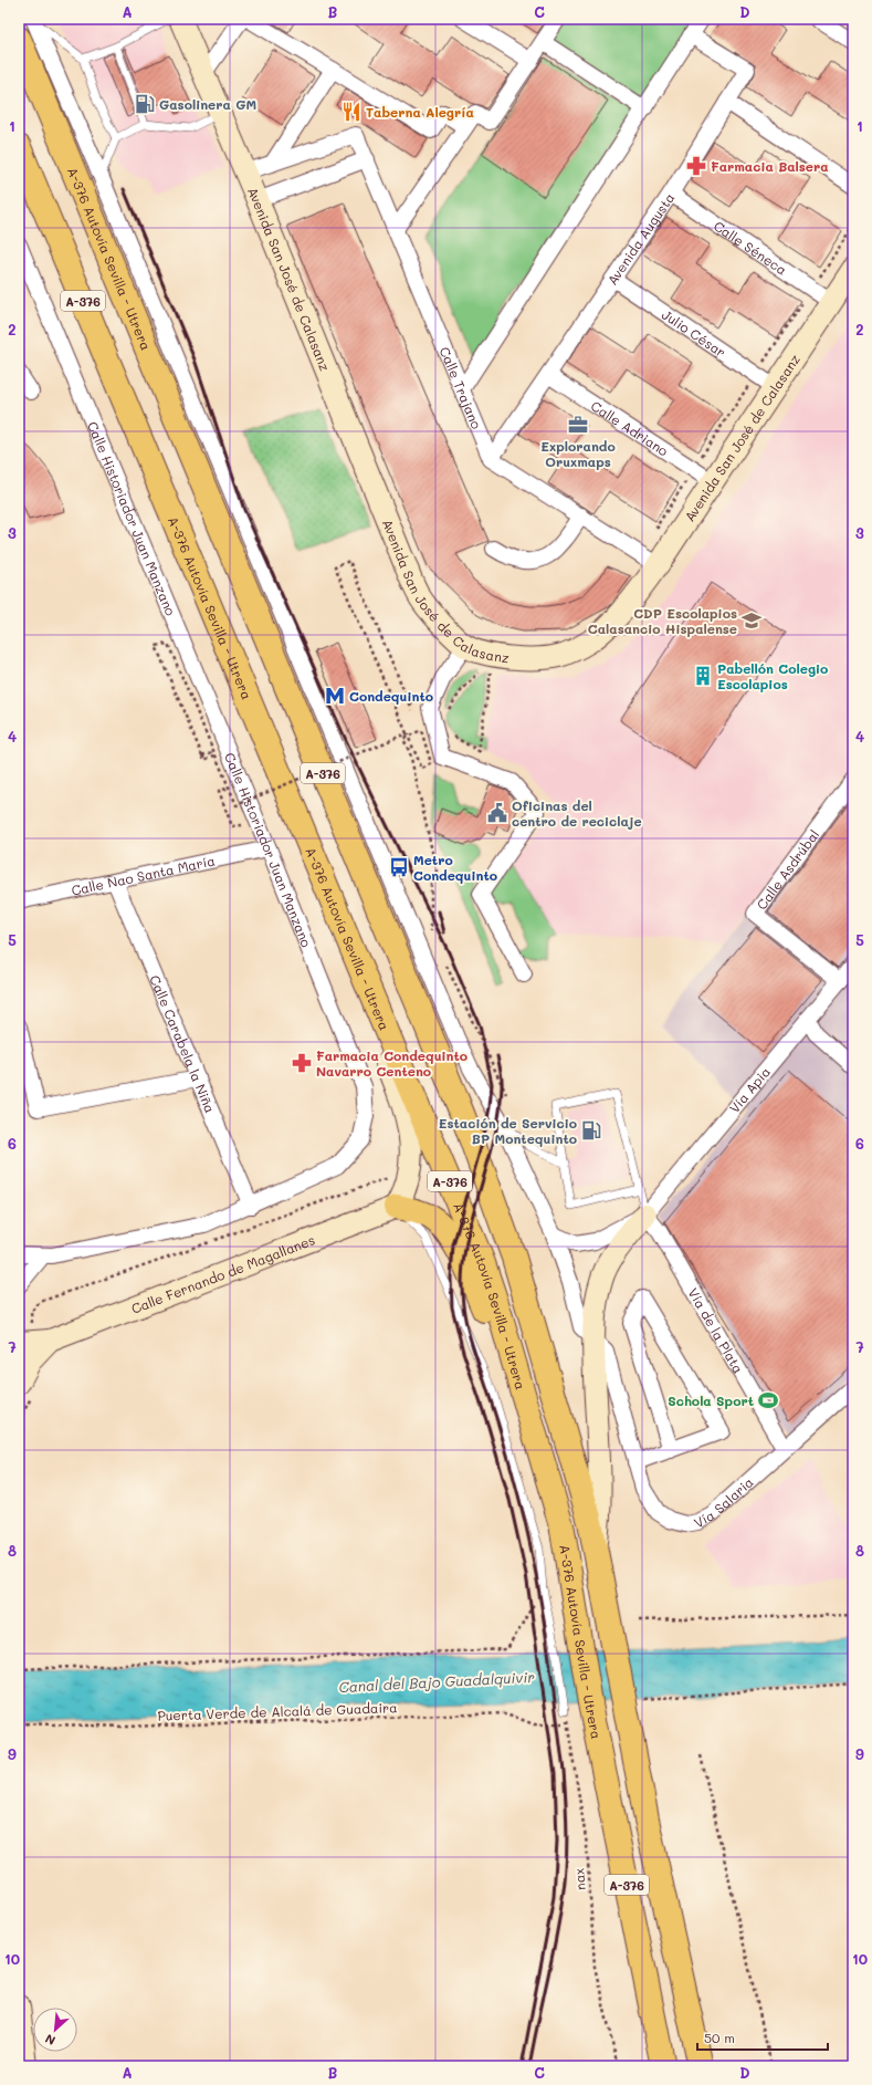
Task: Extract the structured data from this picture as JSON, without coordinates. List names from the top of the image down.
{
  "streets": {
    "main road": ["A-376 Autovía Sevilla - Utrera", "A-376"],
    "street": [
      "Avenida Augusta",
      "Calle Séneca",
      "Avenida San José de Calasanz",
      "Julio César",
      "Calle Trajano",
      "Calle Adriano",
      "Calle Historiador Juan Manzano",
      "Calle Asdrúbal",
      "Calle Nao Santa María",
      "Calle Carabela la Niña",
      "Vía Apia",
      "Calle Fernando de Magallanes",
      "Vía de la Plata",
      "Vía Salaria"
    ],
    "path": ["Puerta Verde de Alcalá de Guadaira", "nax"]
  },
  "crossings": [
    ["Avenida Augusta", "Calle Séneca"],
    ["Avenida Augusta", "Julio César"],
    ["Avenida Augusta", "Calle Trajano"],
    ["Avenida Augusta", "Calle Adriano"],
    ["Calle Séneca", "Avenida San José de Calasanz"],
    ["A-376 Autovía Sevilla - Utrera", "A-376"],
    ["A-376 Autovía Sevilla - Utrera", "Vía Apia"],
    ["Avenida San José de Calasanz", "Julio César"],
    ["Avenida San José de Calasanz", "Calle Adriano"],
    ["A-376", "Vía Apia"],
    ["Calle Historiador Juan Manzano", "Calle Nao Santa María"],
    ["Calle Historiador Juan Manzano", "Calle Carabela la Niña"],
    ["Calle Asdrúbal", "Vía Apia"],
    ["Calle Nao Santa María", "Calle Carabela la Niña"],
    ["Vía Apia", "Vía de la Plata"],
    ["Vía Apia", "Vía Salaria"],
    ["Vía de la Plata", "Vía Salaria"],
    ["Puerta Verde de Alcalá de Guadaira", "nax"]
  ],
  "water": ["Canal del Bajo Guadalquivir"],
  "places": {
    "fuel station": ["Gasolinera GM", "Estación de Servicio BP Montequinto"],
    "restaurant": ["Taberna Alegría"],
    "pharmacy": ["Farmacia Balsera", "Farmacia Condequinto Navarro Centeno"],
    "office": ["Explorando Oruxmaps"],
    "school or university": ["CDP Escolapios Calasancio Hispalense"],
    "building": ["Pabellón Colegio Escolapios"],
    "metro station": ["Condequinto"],
    "public building": ["Oficinas del centro de reciclaje"],
    "bus stop": ["Metro Condequinto"],
    "sports": ["Schola Sport"]
  },
  "scale_bar": "50 m",
  "north": "bottom left",
  "grid": {
    "columns": [
      "A",
      "B",
      "C",
      "D"
    ],
    "rows": [
      "1",
      "2",
      "3",
      "4",
      "5",
      "6",
      "7",
      "8",
      "9",
      "10"
    ]
  }
}
